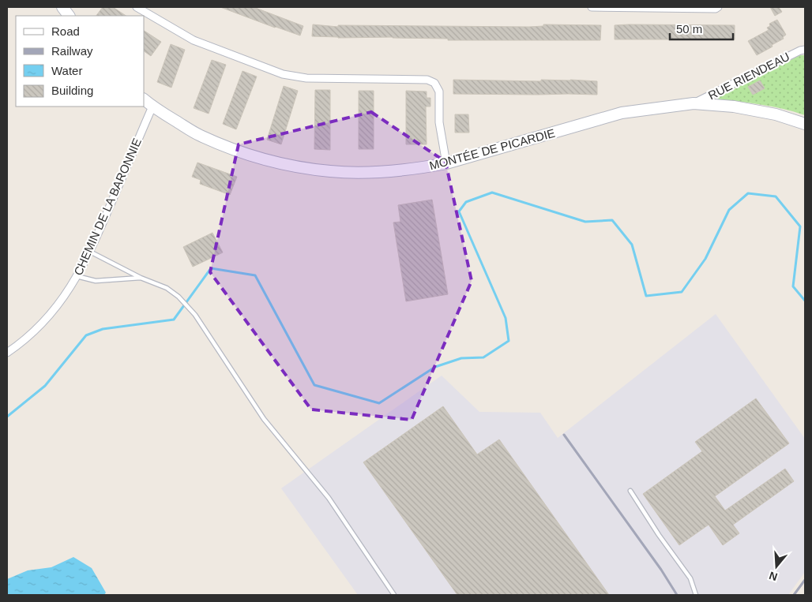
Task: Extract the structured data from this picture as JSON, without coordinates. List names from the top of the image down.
{
  "streets": {
    "street": ["RUE RIENDEAU", "MONTÉE DE PICARDIE", "CHEMIN DE LA BARONNIE"]
  },
  "crossings": [
    ["RUE RIENDEAU", "MONTÉE DE PICARDIE"],
    ["MONTÉE DE PICARDIE", "CHEMIN DE LA BARONNIE"]
  ],
  "legend": [
    "Road",
    "Railway",
    "Water",
    "Building"
  ],
  "scale_bar": "50 m",
  "north": "bottom"
}
